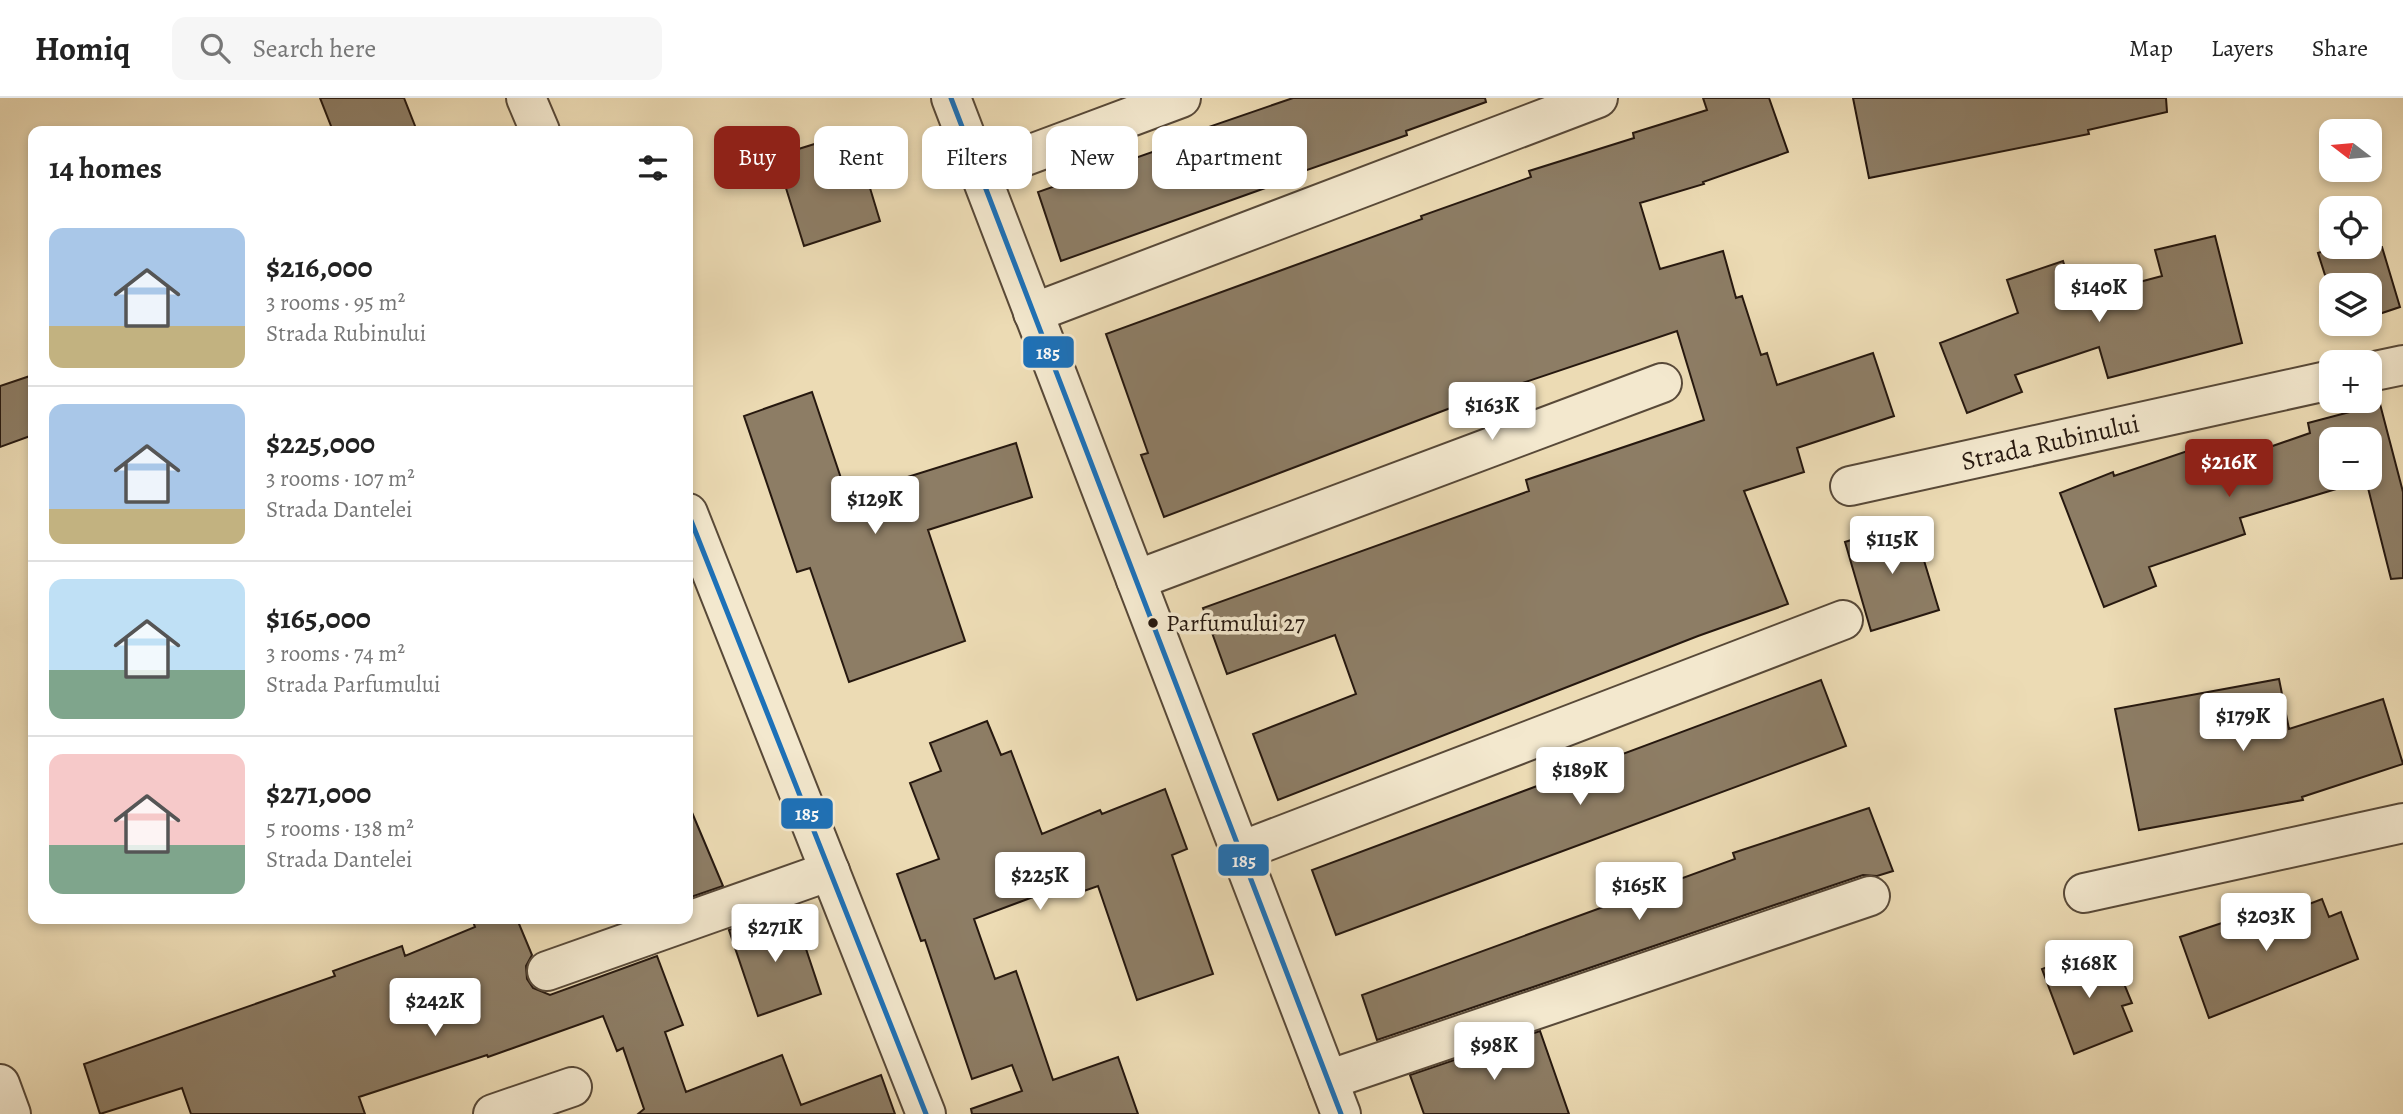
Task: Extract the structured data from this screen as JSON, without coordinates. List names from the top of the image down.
{
  "streets": {
    "street": ["Strada Rubinului"]
  },
  "places": ["Parfumului 27"],
  "lines": ["transit line 185"],
  "north": "left",
  "page": {
    "header": "Homiq",
    "search": "Search here",
    "nav": ["Map", "Layers", "Share"],
    "map_buttons": ["+", "−"],
    "chip": [
      "Buy",
      "Rent",
      "Filters",
      "New",
      "Apartment"
    ],
    "heading": "14 homes",
    "list": [
      {
        "name": "$216,000",
        "note": "3 rooms · 95 m² · Strada Rubinului"
      },
      {
        "name": "$225,000",
        "note": "3 rooms · 107 m² · Strada Dantelei"
      },
      {
        "name": "$165,000",
        "note": "3 rooms · 74 m² · Strada Parfumului"
      },
      {
        "name": "$271,000",
        "note": "5 rooms · 138 m² · Strada Dantelei"
      }
    ],
    "price": [
      "$140K",
      "$163K",
      "$216K",
      "$129K",
      "$115K",
      "$179K",
      "$189K",
      "$225K",
      "$165K",
      "$203K",
      "$271K",
      "$168K",
      "$242K",
      "$98K"
    ]
  }
}
